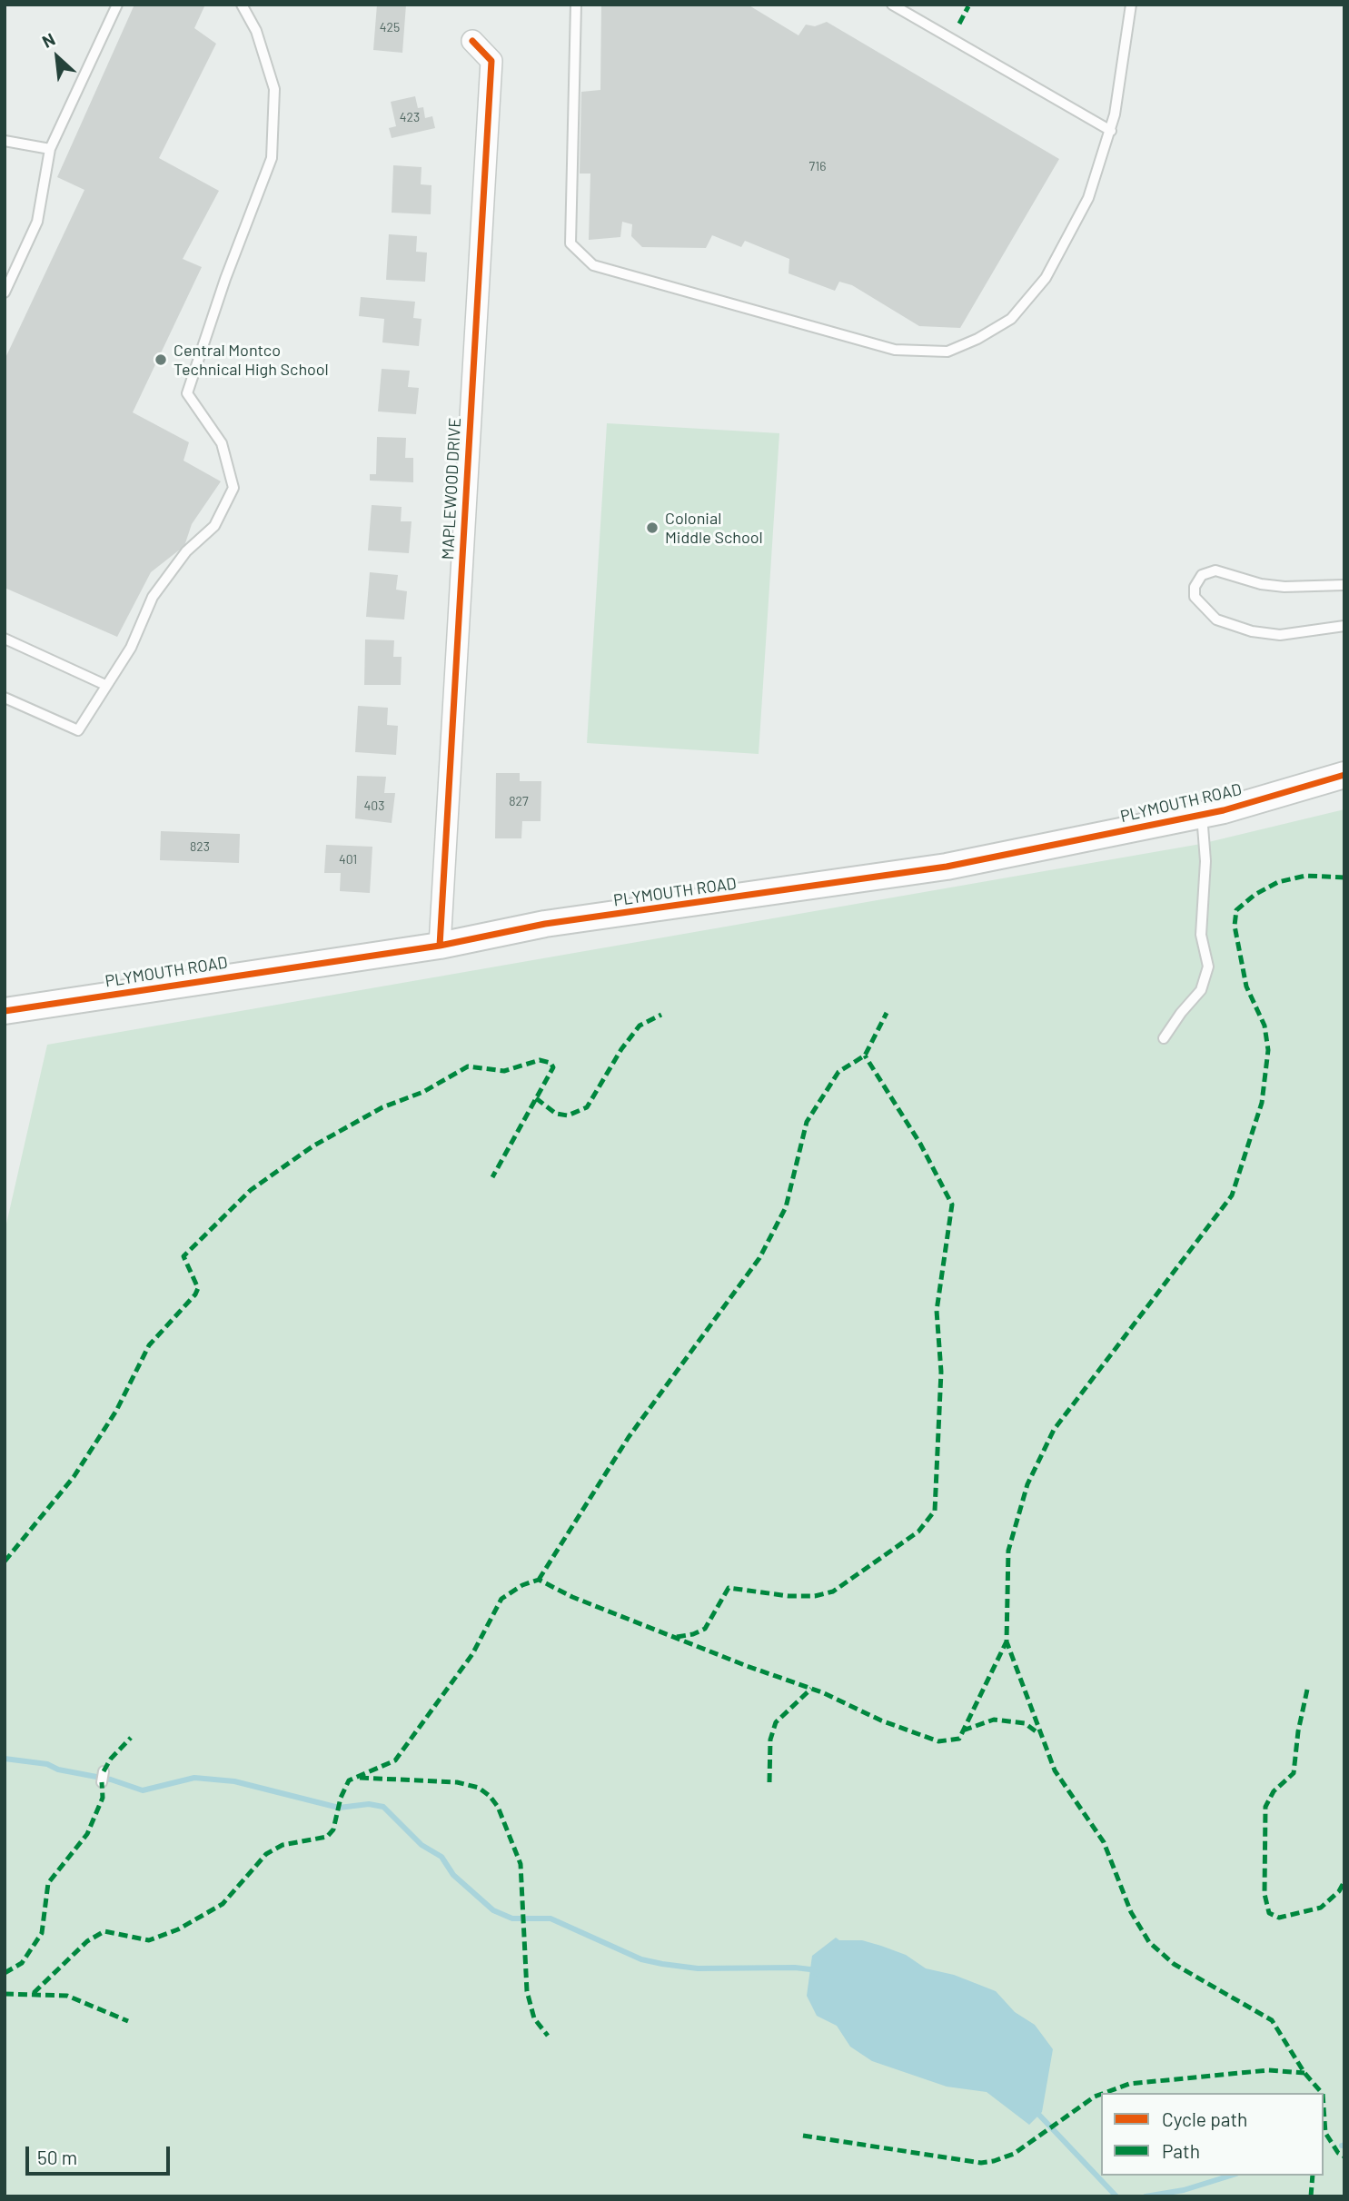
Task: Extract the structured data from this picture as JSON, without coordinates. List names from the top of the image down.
{
  "streets": {
    "street": ["MAPLEWOOD DRIVE", "PLYMOUTH ROAD"]
  },
  "crossings": [
    ["MAPLEWOOD DRIVE", "PLYMOUTH ROAD"]
  ],
  "places": ["Central Montco Technical High School", "Colonial Middle School"],
  "house_numbers": [
    "425",
    "423",
    "716",
    "827",
    "403",
    "823",
    "401"
  ],
  "legend": ["Cycle path", "Path"],
  "scale_bar": "50 m",
  "north": "top left"
}
